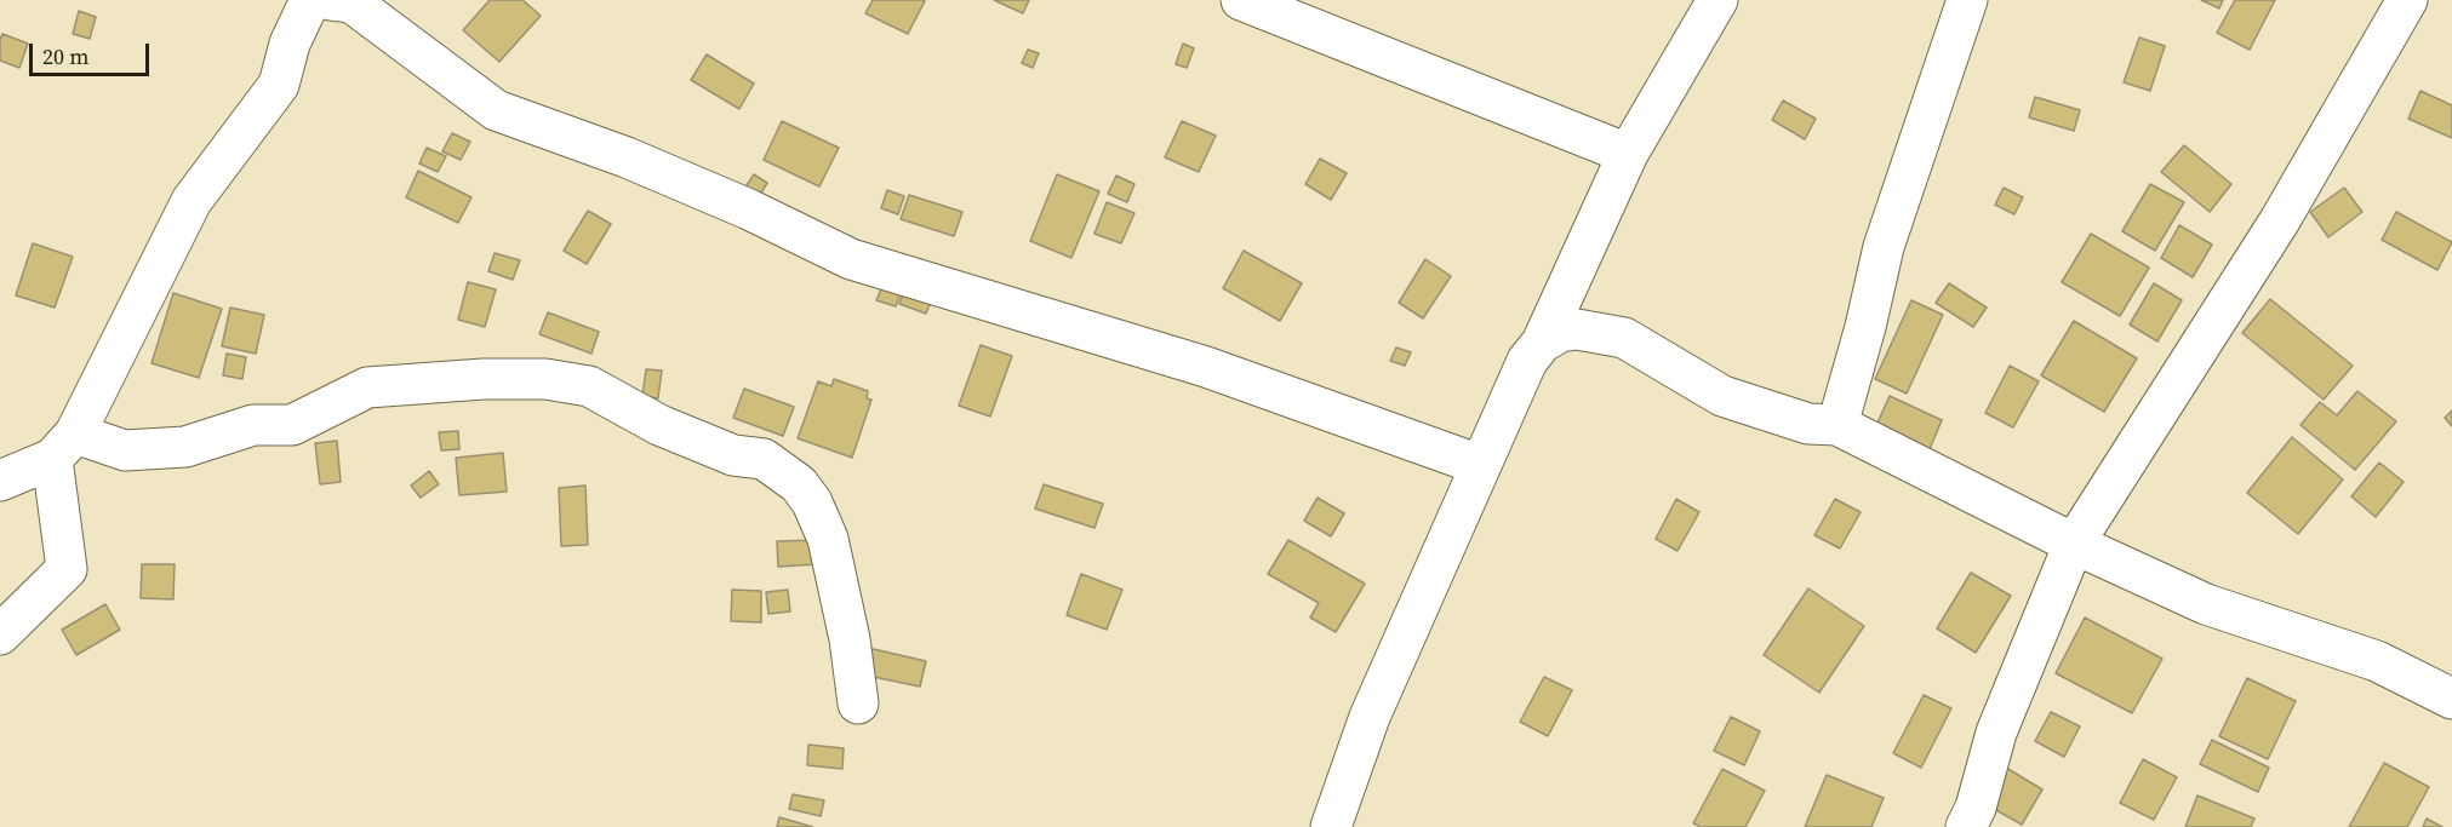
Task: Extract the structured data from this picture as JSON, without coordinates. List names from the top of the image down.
{
  "scale_bar": "20 m"
}
